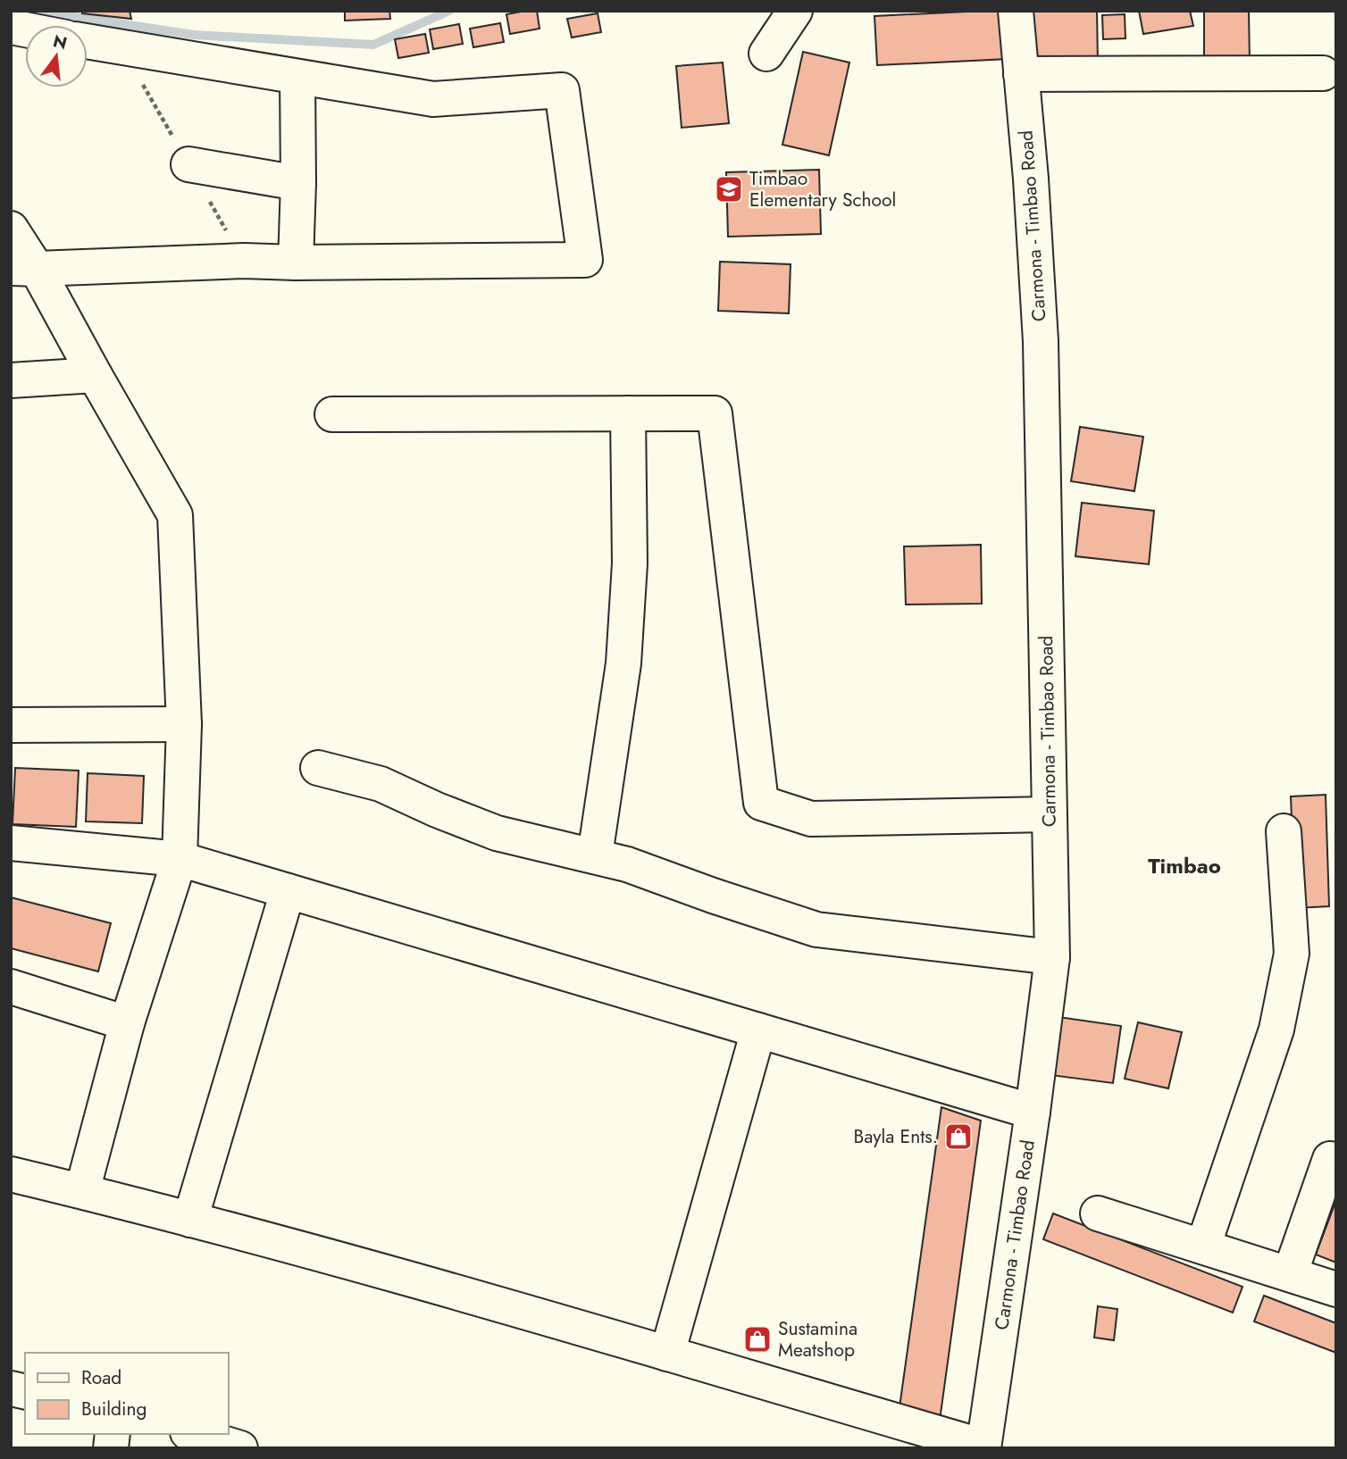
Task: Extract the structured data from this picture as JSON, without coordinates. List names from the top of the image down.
{
  "streets": {
    "street": ["Carmona - Timbao Road"]
  },
  "districts": ["Timbao"],
  "places": {
    "school or university": ["Timbao Elementary School"],
    "shop": ["Bayla Ents.", "Sustamina Meatshop"]
  },
  "legend": ["Road", "Building"],
  "north": "top"
}
